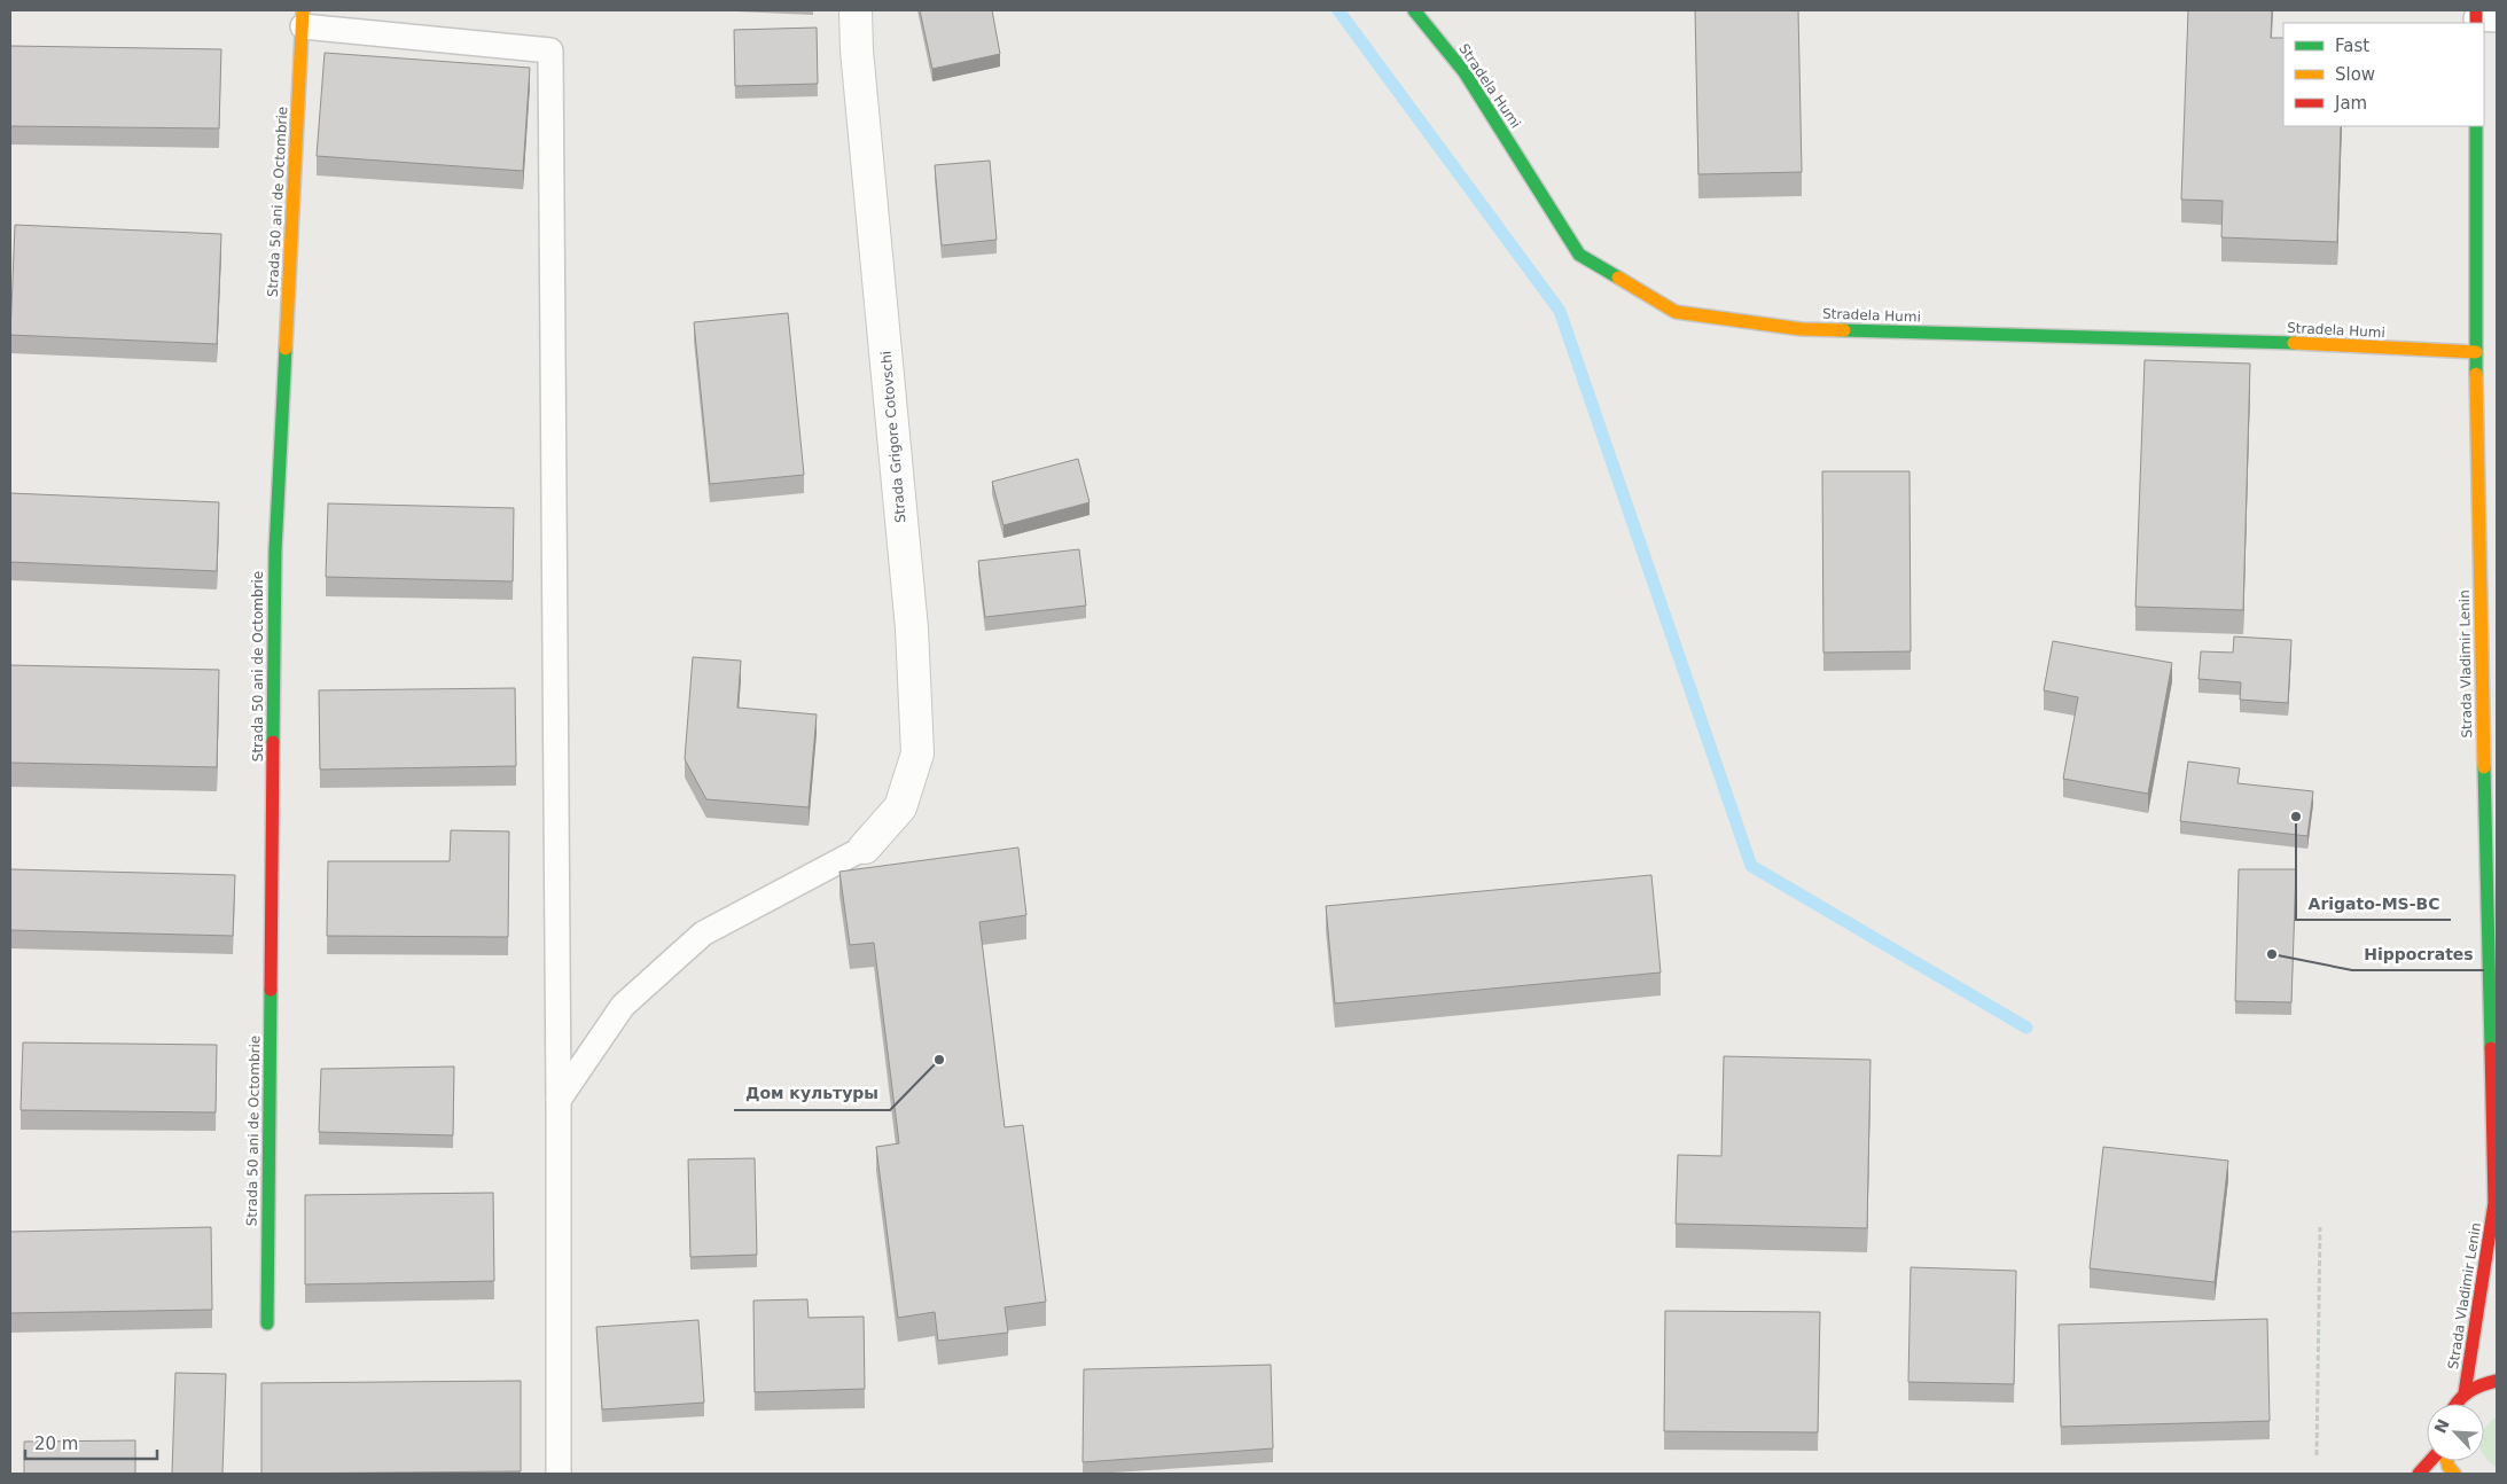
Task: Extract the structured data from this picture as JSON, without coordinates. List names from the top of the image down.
{
  "streets": {
    "street": [
      "Stradela Humi",
      "Strada 50 ani de Octombrie",
      "Strada Grigore Cotovschi",
      "Strada Vladimir Lenin"
    ]
  },
  "crossings": [
    ["Stradela Humi", "Strada Vladimir Lenin"]
  ],
  "places": ["Arigato-MS-BC", "Hippocrates", "Дом культуры"],
  "legend": ["Fast", "Slow", "Jam"],
  "scale_bar": "20 m",
  "north": "top left"
}
